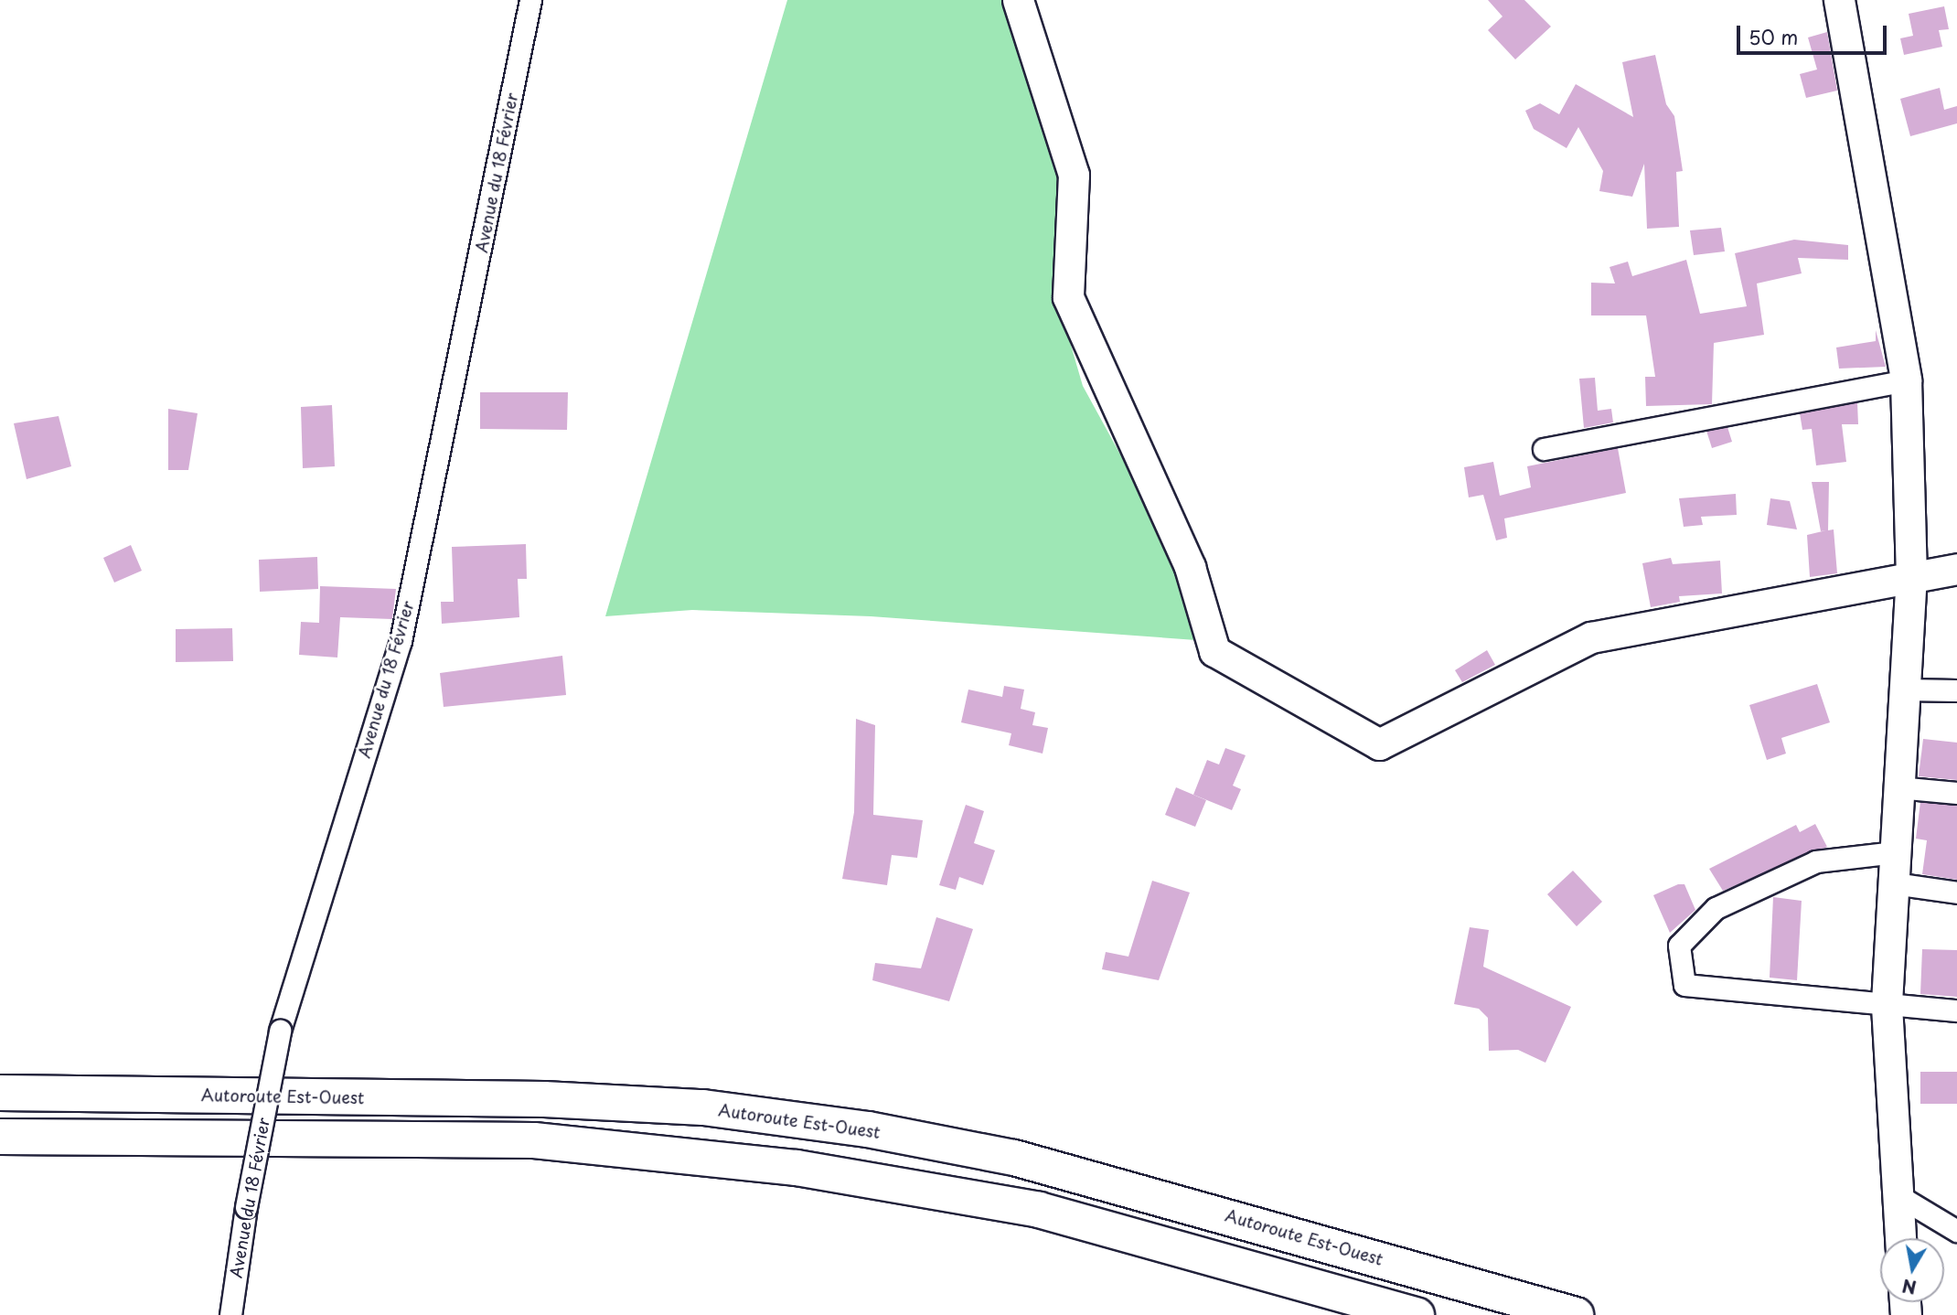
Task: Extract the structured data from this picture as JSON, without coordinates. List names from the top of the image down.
{
  "streets": {
    "highway": ["Autoroute Est-Ouest"],
    "street": ["Avenue du 18 Février"]
  },
  "scale_bar": "50 m",
  "north": "bottom"
}
